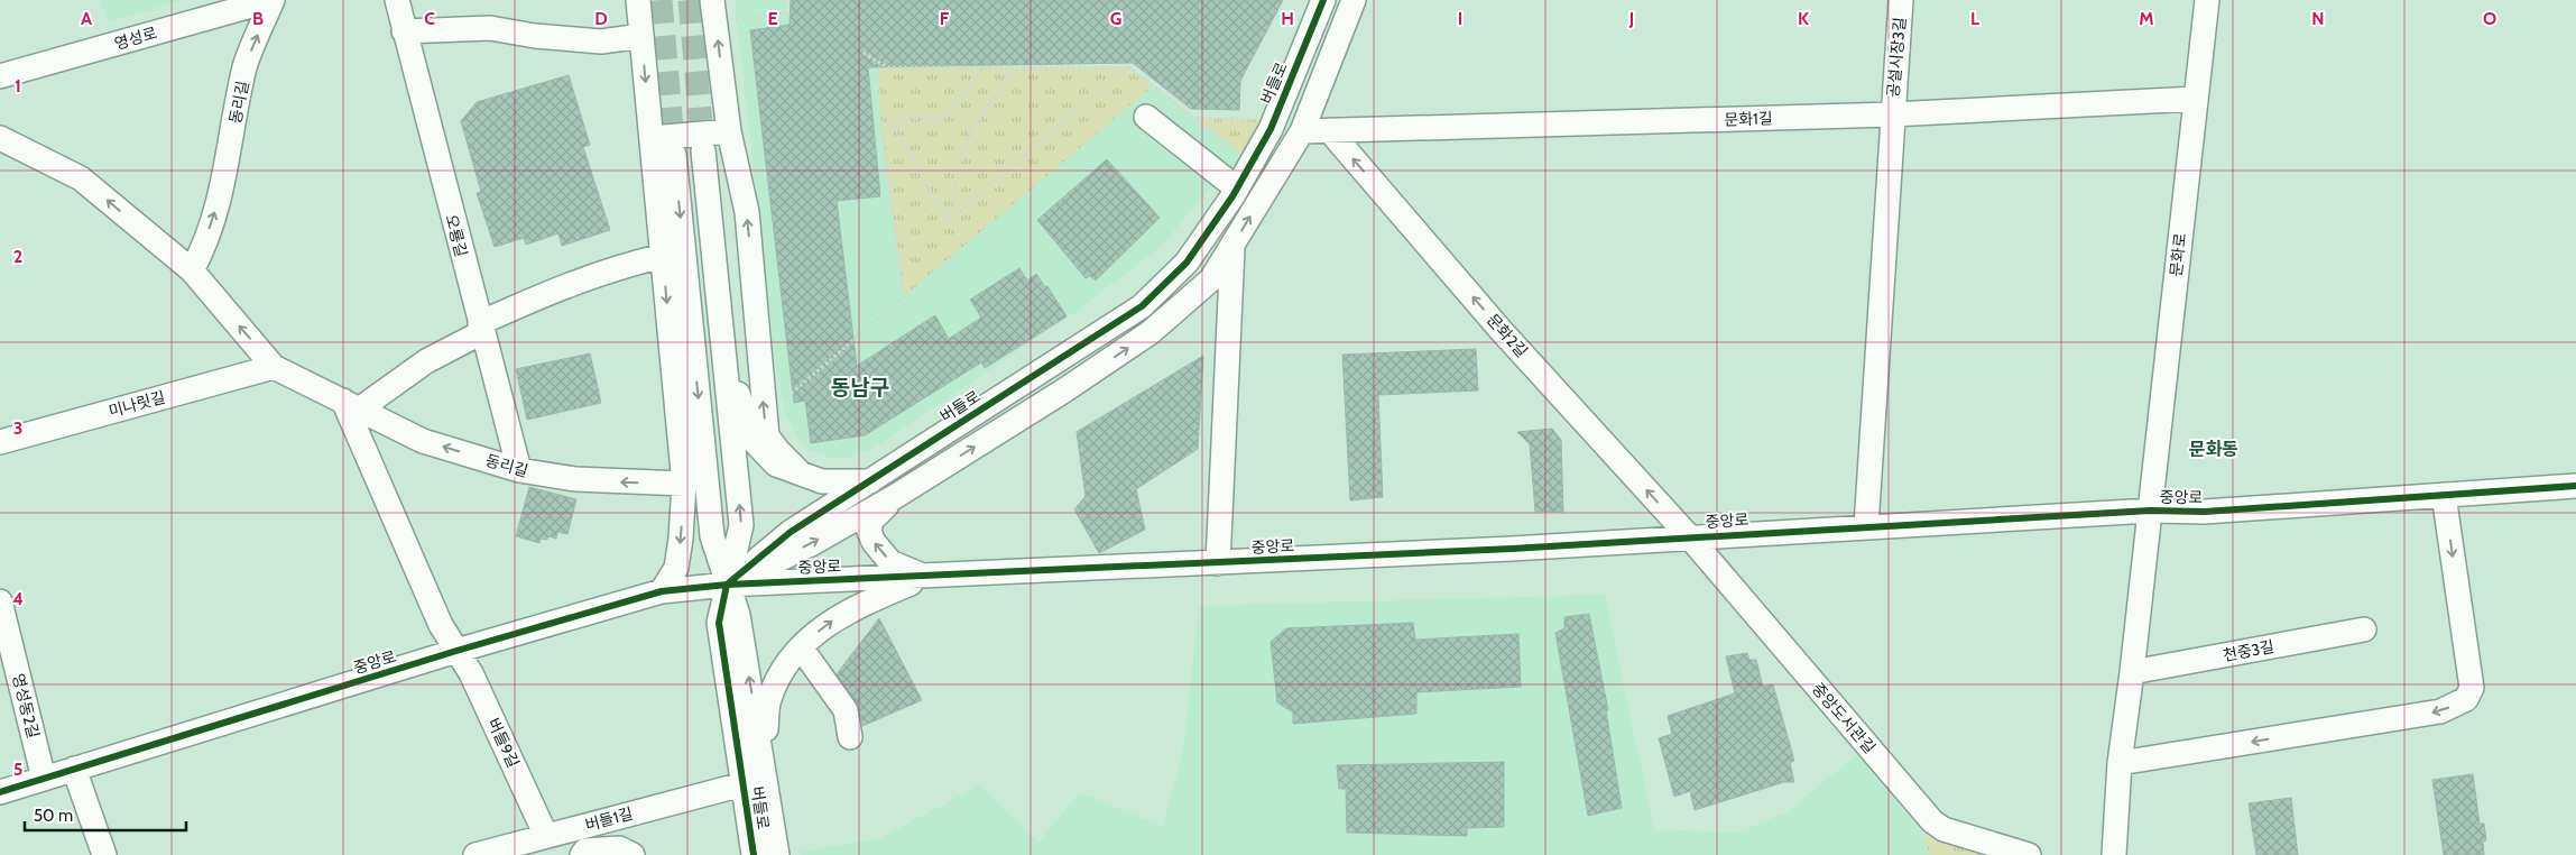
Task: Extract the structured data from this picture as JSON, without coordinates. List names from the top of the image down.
{
  "streets": {
    "street": [
      "영성로",
      "공설시장3길",
      "버들로",
      "동리길",
      "문화1길",
      "오룡길",
      "문화로",
      "문화2길",
      "미나릿길",
      "중앙로",
      "천중3길",
      "영성동2길",
      "중앙도서관길",
      "버들9길",
      "버들1길"
    ]
  },
  "crossings": [
    ["영성로", "동리길"],
    ["공설시장3길", "문화1길"],
    ["공설시장3길", "중앙로"],
    ["버들로", "중앙로"],
    ["버들로", "버들1길"],
    ["동리길", "오룡길"],
    ["동리길", "미나릿길"],
    ["문화1길", "문화로"],
    ["문화1길", "문화2길"],
    ["문화로", "중앙로"],
    ["문화2길", "중앙로"],
    ["문화2길", "중앙도서관길"],
    ["중앙로", "영성동2길"],
    ["중앙로", "중앙도서관길"],
    ["중앙로", "버들9길"],
    ["버들9길", "버들1길"]
  ],
  "one_way": ["문화2길"],
  "districts": ["동남구", "문화동"],
  "scale_bar": "50 m",
  "grid": {
    "columns": [
      "A",
      "B",
      "C",
      "D",
      "E",
      "F",
      "G",
      "H",
      "I",
      "J",
      "K",
      "L",
      "M",
      "N",
      "O"
    ],
    "rows": [
      "1",
      "2",
      "3",
      "4",
      "5"
    ]
  }
}
